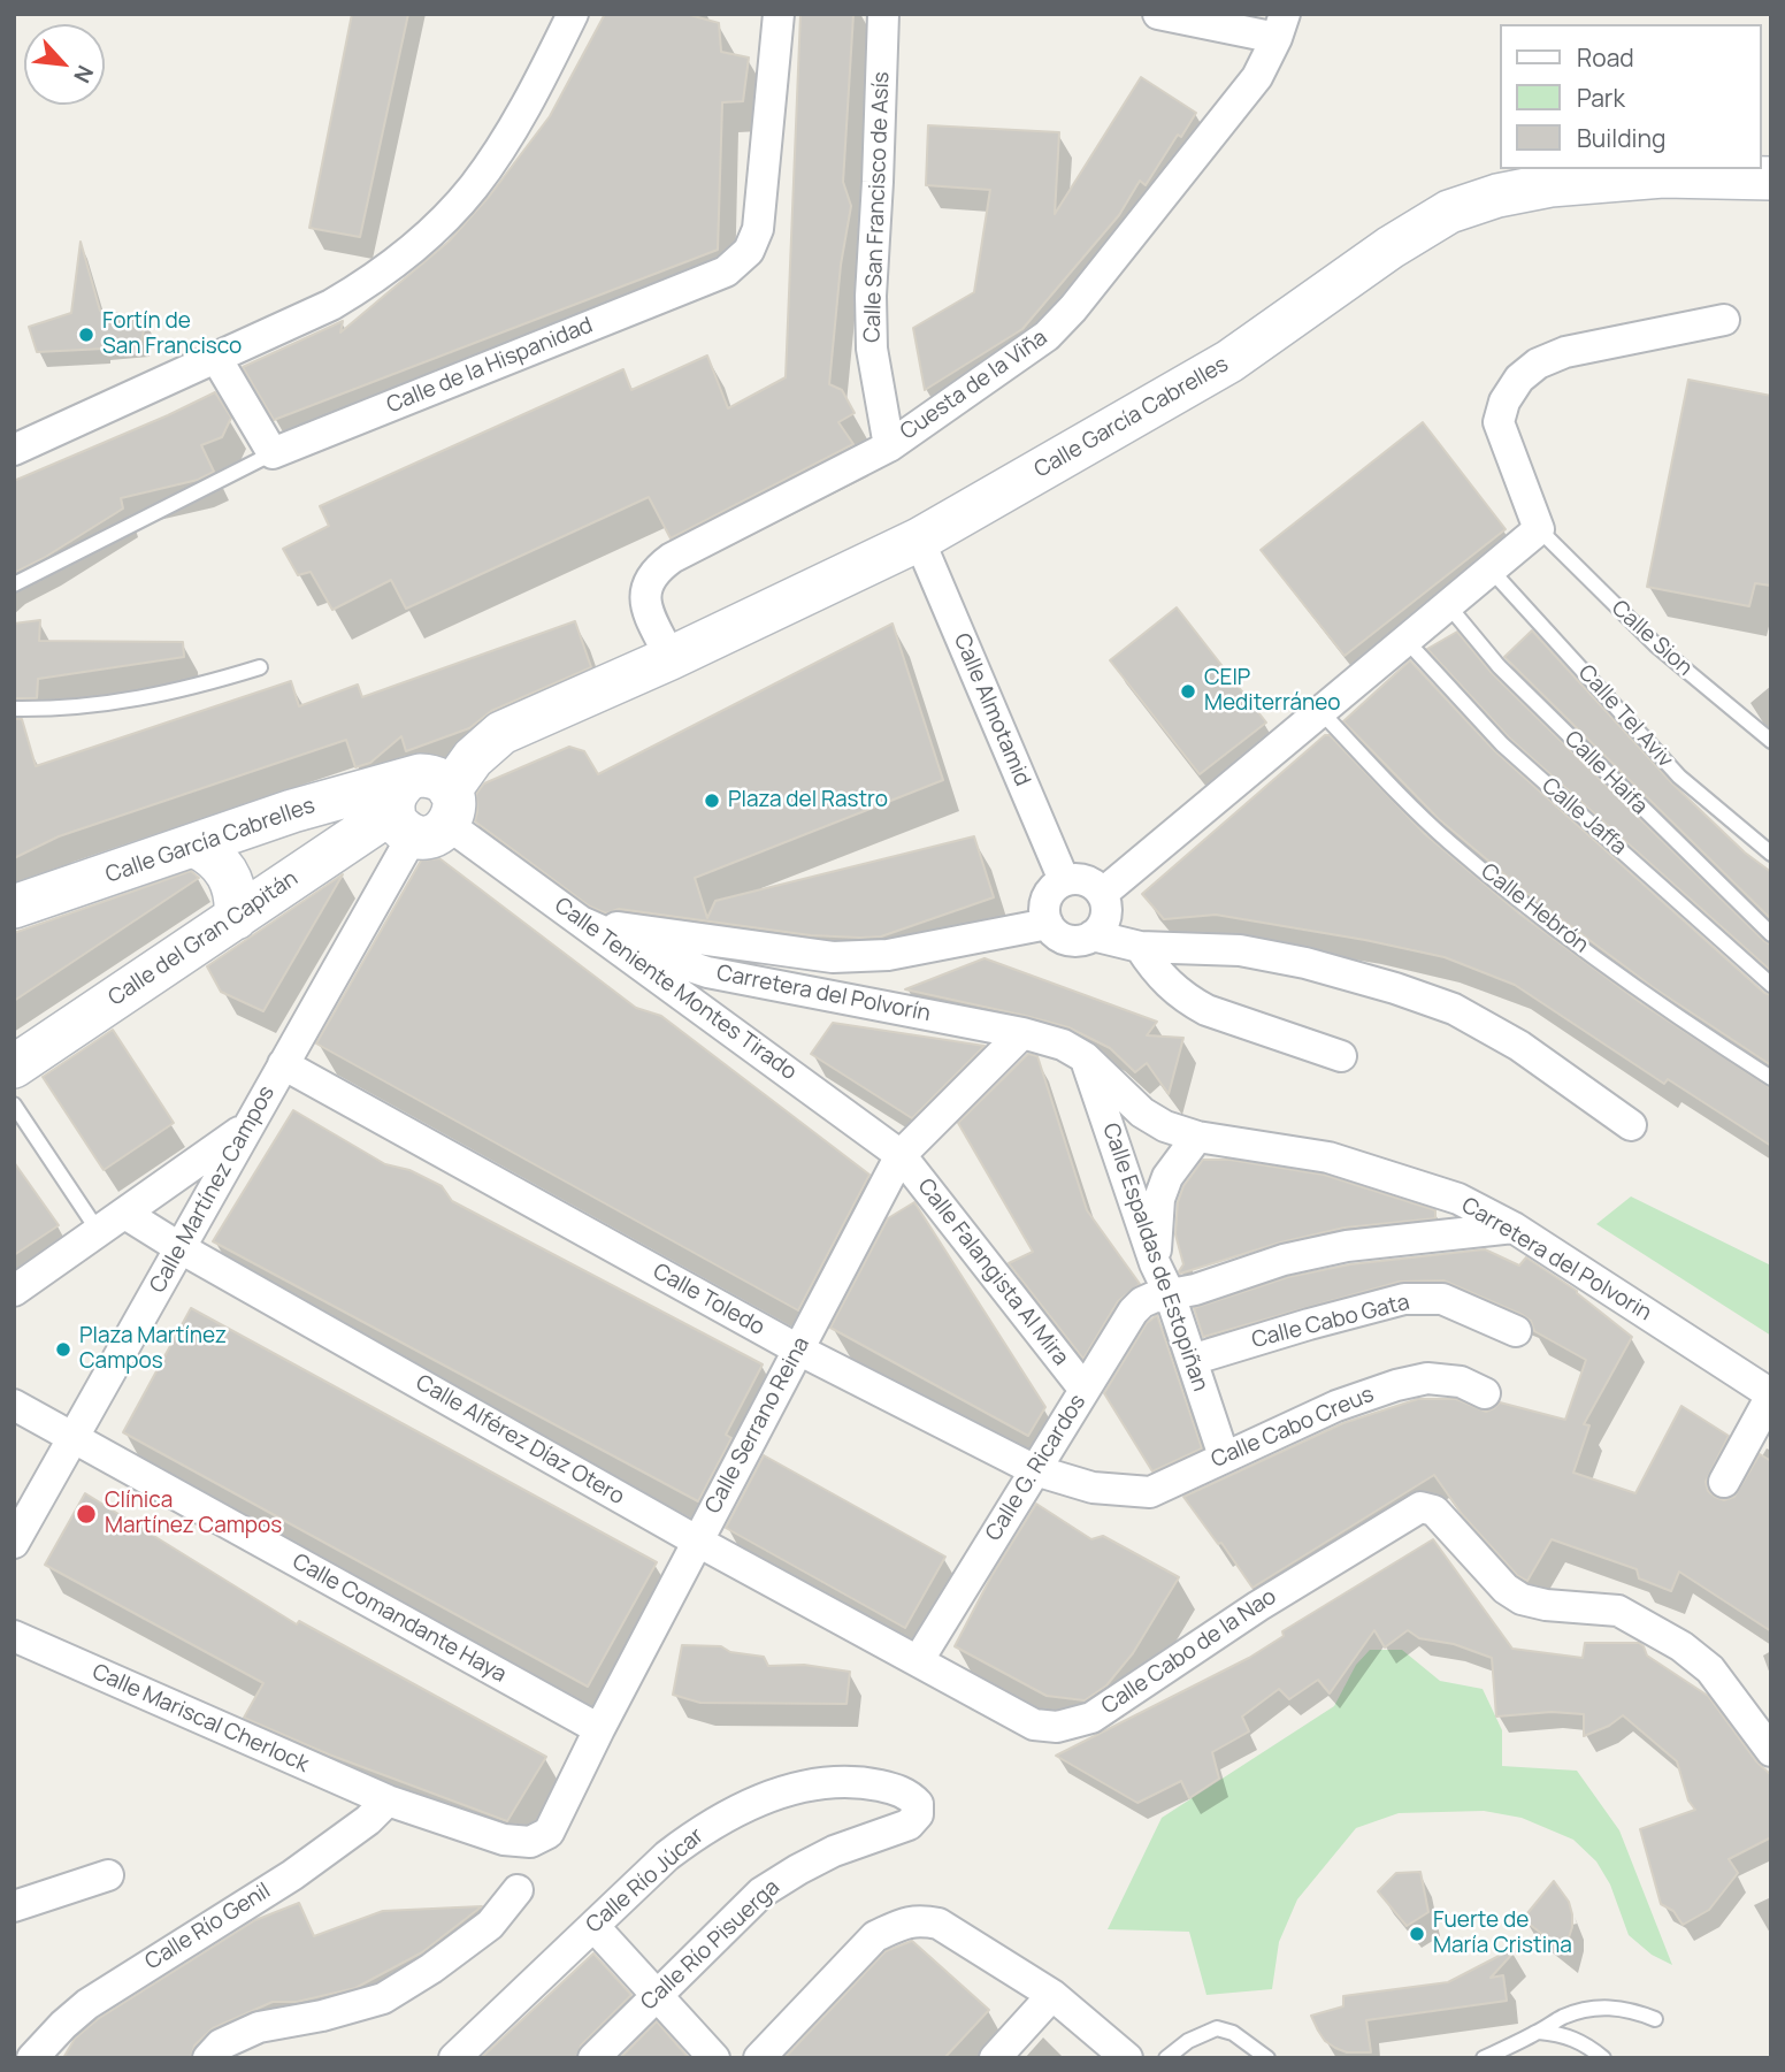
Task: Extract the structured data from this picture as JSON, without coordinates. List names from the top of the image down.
{
  "streets": {
    "main road": ["Calle García Cabrelles", "Calle del Gran Capitán"],
    "street": [
      "Calle San Francisco de Asís",
      "Calle de la Hispanidad",
      "Cuesta de la Viña",
      "Calle Almotamid",
      "Calle Teniente Montes Tirado",
      "Carretera del Polvorín",
      "Calle Martínez Campos",
      "Calle Espaldas de Estopiñan",
      "Carretera del Polvorin",
      "Calle Falangista Al Mira",
      "Calle Toledo",
      "Calle Cabo Gata",
      "Calle Serrano Reina",
      "Calle Cabo Creus",
      "Calle Alférez Díaz Otero",
      "Calle G. Ricardos",
      "Calle Comandante Haya",
      "Calle Cabo de la Nao",
      "Calle Mariscal Cherlock",
      "Calle Río Júcar",
      "Calle Río Genil",
      "Calle Río Pisuerga"
    ],
    "lane": [
      "Calle Sion",
      "Calle Tel Aviv",
      "Calle Haifa",
      "Calle Jaffa",
      "Calle Hebrón"
    ]
  },
  "crossings": [
    ["Calle San Francisco de Asís", "Cuesta de la Viña"],
    ["Cuesta de la Viña", "Calle García Cabrelles"],
    ["Calle García Cabrelles", "Calle Almotamid"],
    ["Calle García Cabrelles", "Calle del Gran Capitán"],
    ["Calle García Cabrelles", "Calle Teniente Montes Tirado"],
    ["Calle García Cabrelles", "Calle Martínez Campos"],
    ["Calle del Gran Capitán", "Calle Teniente Montes Tirado"],
    ["Calle del Gran Capitán", "Calle Martínez Campos"],
    ["Calle Teniente Montes Tirado", "Carretera del Polvorín"],
    ["Calle Teniente Montes Tirado", "Calle Martínez Campos"],
    ["Calle Teniente Montes Tirado", "Calle Falangista Al Mira"],
    ["Calle Teniente Montes Tirado", "Calle Serrano Reina"],
    ["Carretera del Polvorín", "Carretera del Polvorin"],
    ["Carretera del Polvorín", "Calle Serrano Reina"],
    ["Calle Martínez Campos", "Calle Toledo"],
    ["Calle Martínez Campos", "Calle Alférez Díaz Otero"],
    ["Calle Martínez Campos", "Calle Comandante Haya"],
    ["Calle Espaldas de Estopiñan", "Carretera del Polvorin"],
    ["Calle Espaldas de Estopiñan", "Calle Cabo Gata"],
    ["Calle Espaldas de Estopiñan", "Calle Cabo Creus"],
    ["Calle Espaldas de Estopiñan", "Calle G. Ricardos"],
    ["Carretera del Polvorin", "Calle Serrano Reina"],
    ["Carretera del Polvorin", "Calle G. Ricardos"],
    ["Calle Falangista Al Mira", "Calle Serrano Reina"],
    ["Calle Falangista Al Mira", "Calle G. Ricardos"],
    ["Calle Toledo", "Calle Serrano Reina"],
    ["Calle Toledo", "Calle Cabo Creus"],
    ["Calle Toledo", "Calle G. Ricardos"],
    ["Calle Serrano Reina", "Calle Alférez Díaz Otero"],
    ["Calle Serrano Reina", "Calle Comandante Haya"],
    ["Calle Serrano Reina", "Calle Mariscal Cherlock"],
    ["Calle Alférez Díaz Otero", "Calle G. Ricardos"],
    ["Calle Alférez Díaz Otero", "Calle Cabo de la Nao"],
    ["Calle G. Ricardos", "Calle Cabo de la Nao"],
    ["Calle Mariscal Cherlock", "Calle Río Genil"],
    ["Calle Río Júcar", "Calle Río Pisuerga"]
  ],
  "places": [
    "Fortín de San Francisco",
    "CEIP Mediterráneo",
    "Plaza del Rastro",
    "Plaza Martínez Campos",
    "Clínica Martínez Campos",
    "Fuerte de María Cristina"
  ],
  "legend": ["Road", "Park", "Building"],
  "north": "bottom right"
}
